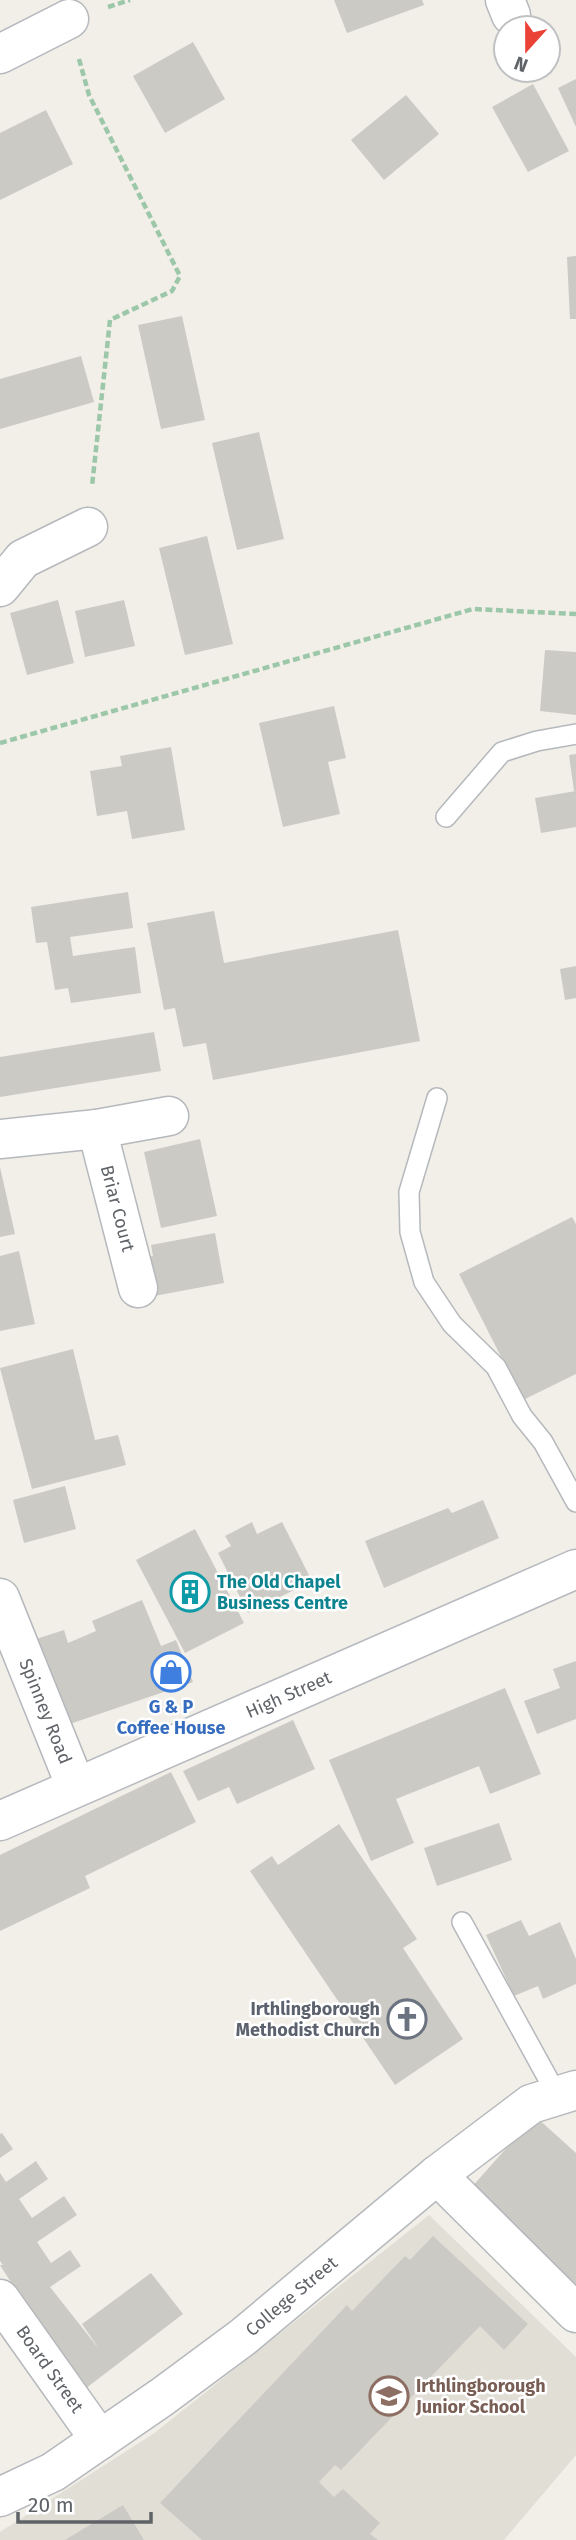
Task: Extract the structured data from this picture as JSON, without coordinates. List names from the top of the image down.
{
  "streets": {
    "street": [
      "Briar Court",
      "High Street",
      "Spinney Road",
      "College Street",
      "Board Street"
    ]
  },
  "crossings": [
    ["High Street", "Spinney Road"],
    ["College Street", "Board Street"]
  ],
  "places": {
    "building": ["The Old Chapel Business Centre"],
    "shop": ["G & P Coffee House"],
    "church": ["Irthlingborough Methodist Church"],
    "school or university": ["Irthlingborough Junior School"]
  },
  "scale_bar": "20 m",
  "north": "bottom"
}
